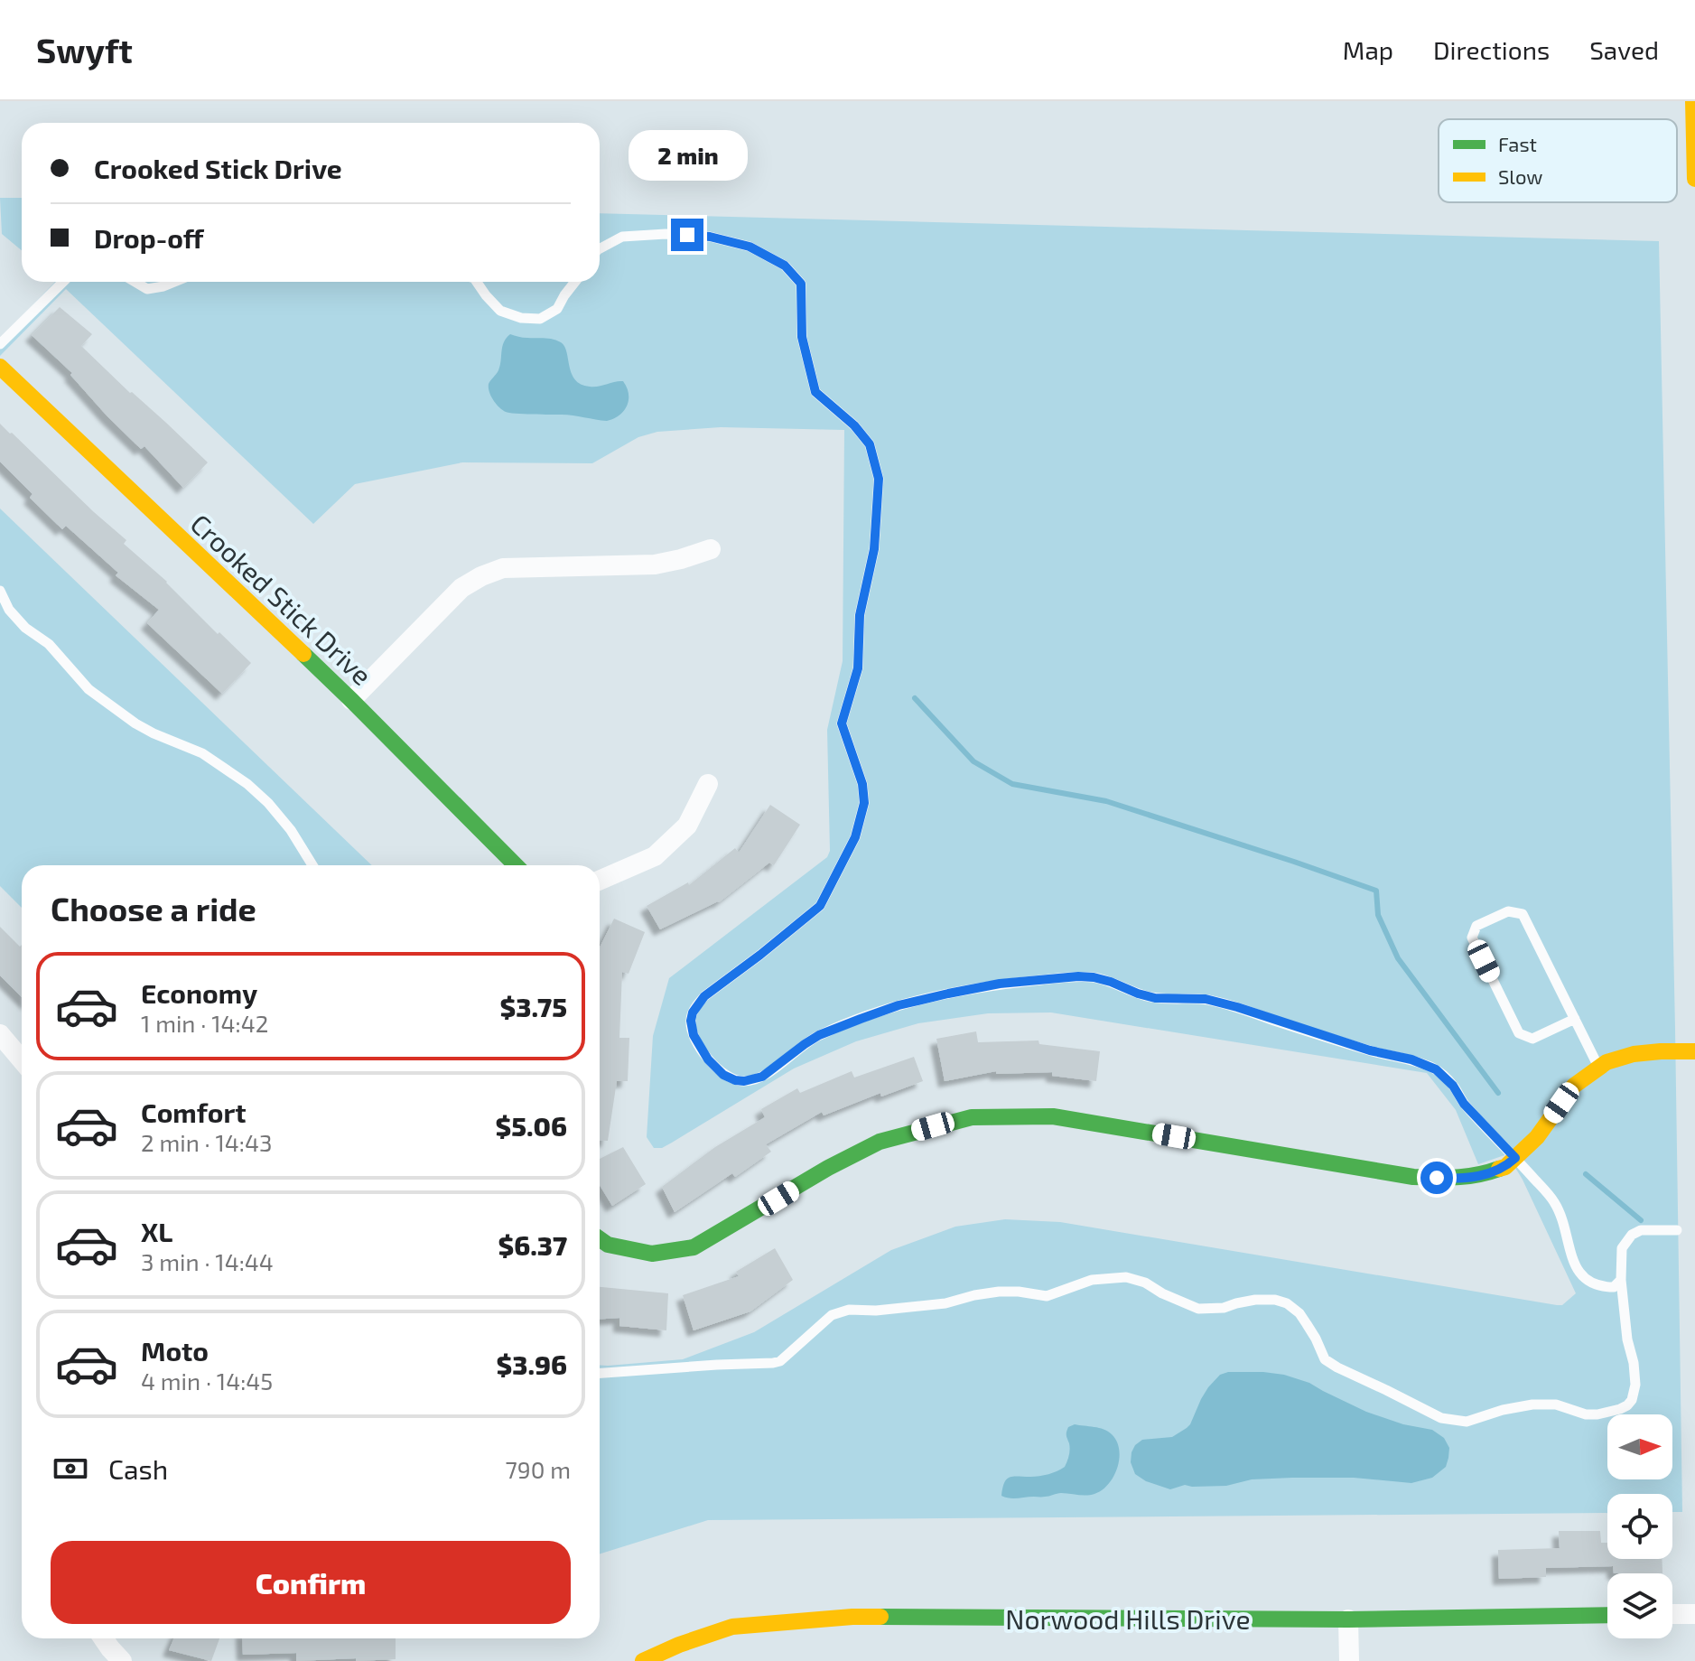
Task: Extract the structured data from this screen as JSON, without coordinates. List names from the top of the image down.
{
  "streets": {
    "street": ["Crooked Stick Drive", "Norwood Hills Drive"]
  },
  "legend": ["Fast", "Slow"],
  "north": "right",
  "page": {
    "header": "Swyft",
    "nav": ["Map", "Directions", "Saved"],
    "banner": ["Crooked Stick Drive", "Drop-off"],
    "bubble": "2 min",
    "heading": "Choose a ride",
    "list": [
      {
        "name": "Economy",
        "note": "1 min · 14:42",
        "value": "$3.75"
      },
      {
        "name": "Comfort",
        "note": "2 min · 14:43",
        "value": "$5.06"
      },
      {
        "name": "XL",
        "note": "3 min · 14:44",
        "value": "$6.37"
      },
      {
        "name": "Moto",
        "note": "4 min · 14:45",
        "value": "$3.96"
      }
    ],
    "pay": ["Cash", "790 m"],
    "buttons": "Confirm"
  }
}
